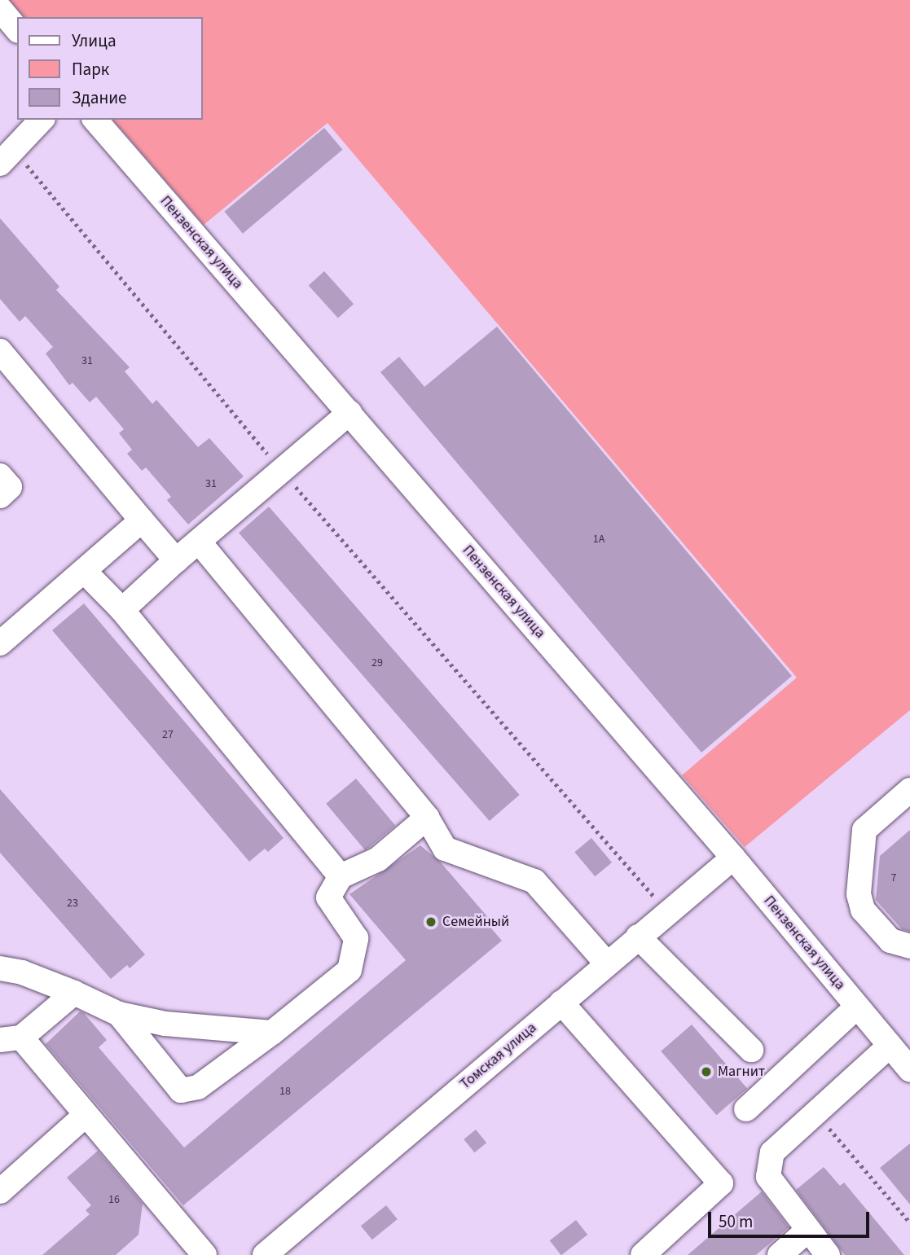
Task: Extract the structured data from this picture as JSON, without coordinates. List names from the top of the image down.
{
  "streets": {
    "street": ["Пензенская улица", "Томская улица"]
  },
  "crossings": [
    ["Пензенская улица", "Томская улица"]
  ],
  "places": ["Семейный", "Магнит"],
  "house_numbers": [
    "31",
    "31",
    "1А",
    "29",
    "27",
    "7",
    "23",
    "18",
    "16"
  ],
  "legend": ["Улица", "Парк", "Здание"],
  "scale_bar": "50 m"
}
